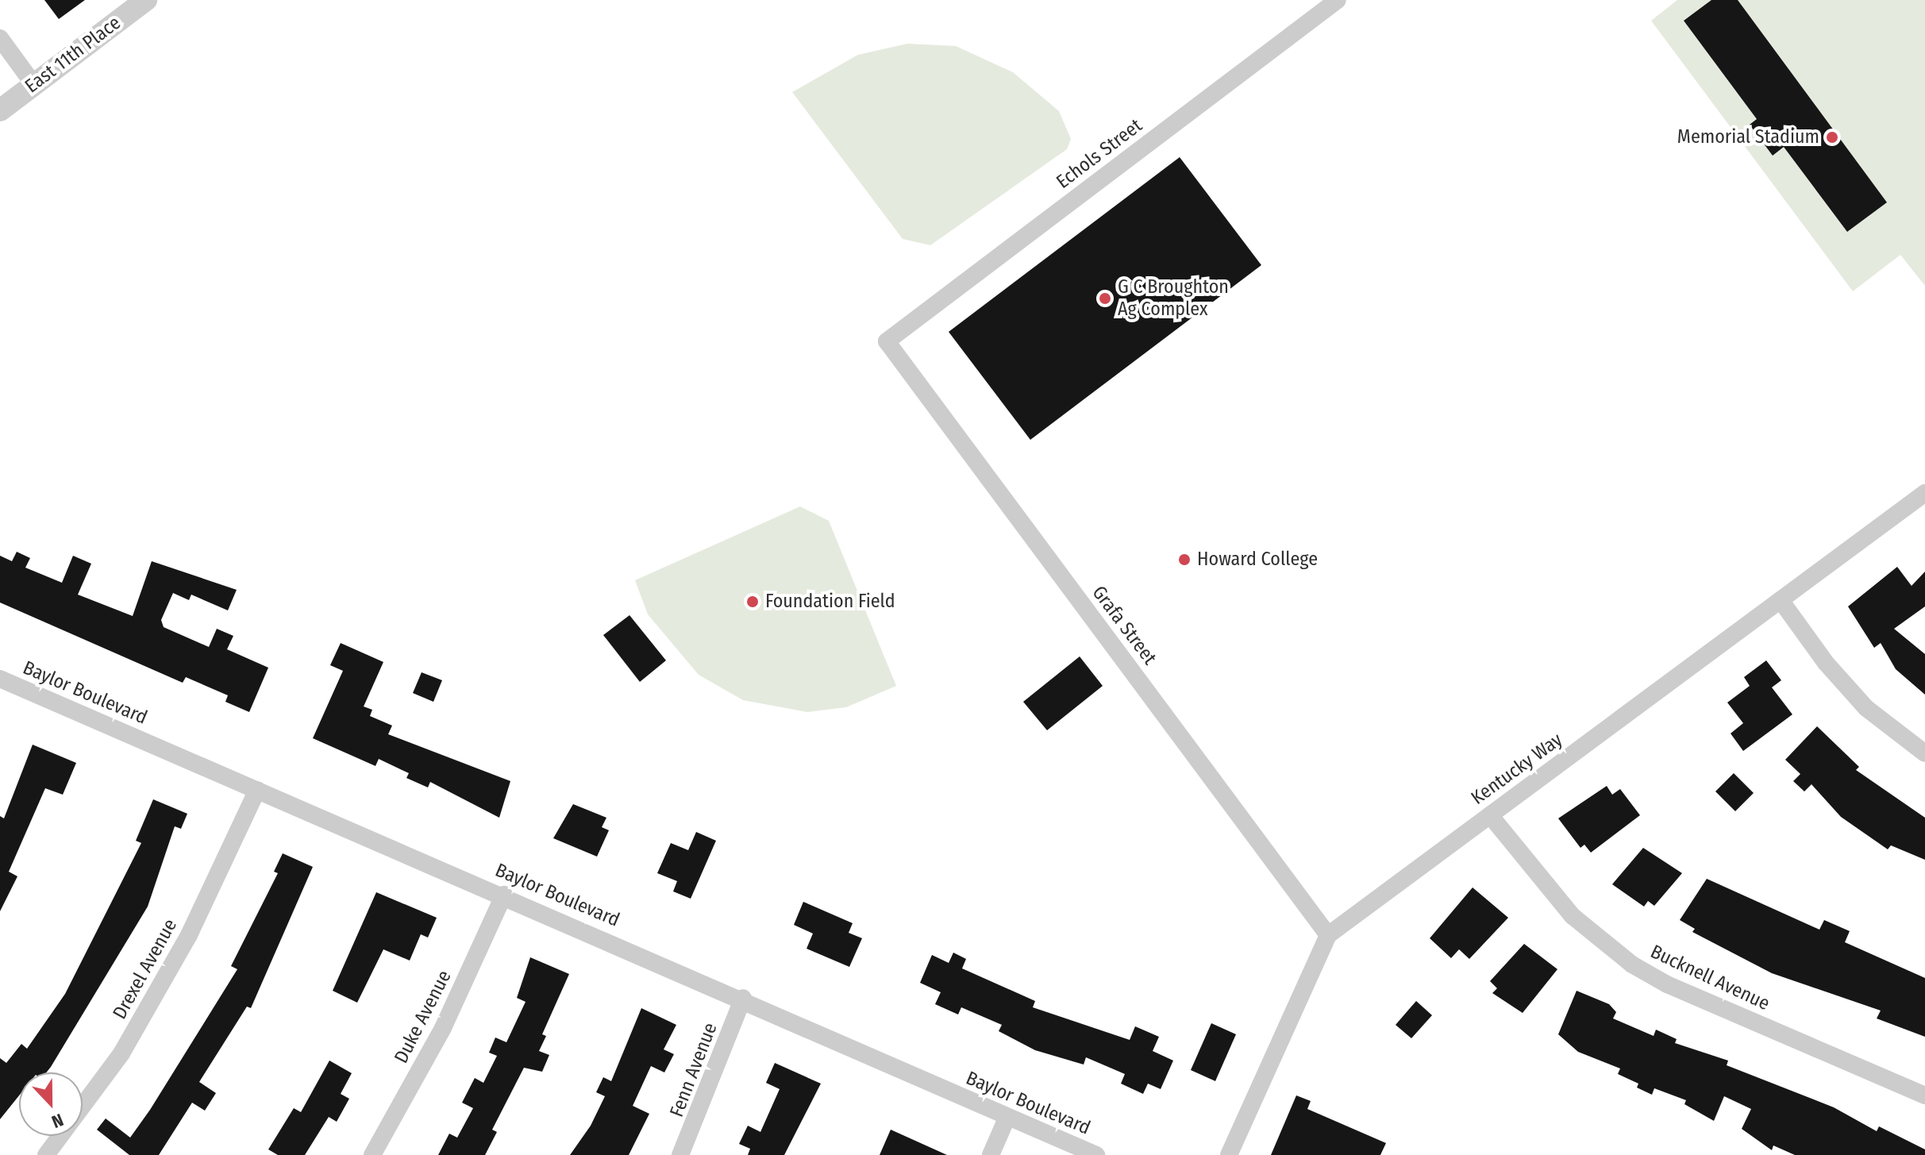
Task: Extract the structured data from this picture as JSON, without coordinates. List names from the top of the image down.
{
  "streets": {
    "street": [
      "East 11th Place",
      "Echols Street",
      "Grafa Street",
      "Baylor Boulevard",
      "Kentucky Way",
      "Drexel Avenue",
      "Bucknell Avenue",
      "Duke Avenue",
      "Fenn Avenue"
    ]
  },
  "crossings": [
    ["Echols Street", "Grafa Street"],
    ["Grafa Street", "Kentucky Way"],
    ["Baylor Boulevard", "Drexel Avenue"],
    ["Baylor Boulevard", "Duke Avenue"],
    ["Baylor Boulevard", "Fenn Avenue"],
    ["Kentucky Way", "Bucknell Avenue"]
  ],
  "places": [
    "Memorial Stadium",
    "G C Broughton Ag Complex",
    "Howard College",
    "Foundation Field"
  ],
  "north": "bottom"
}
